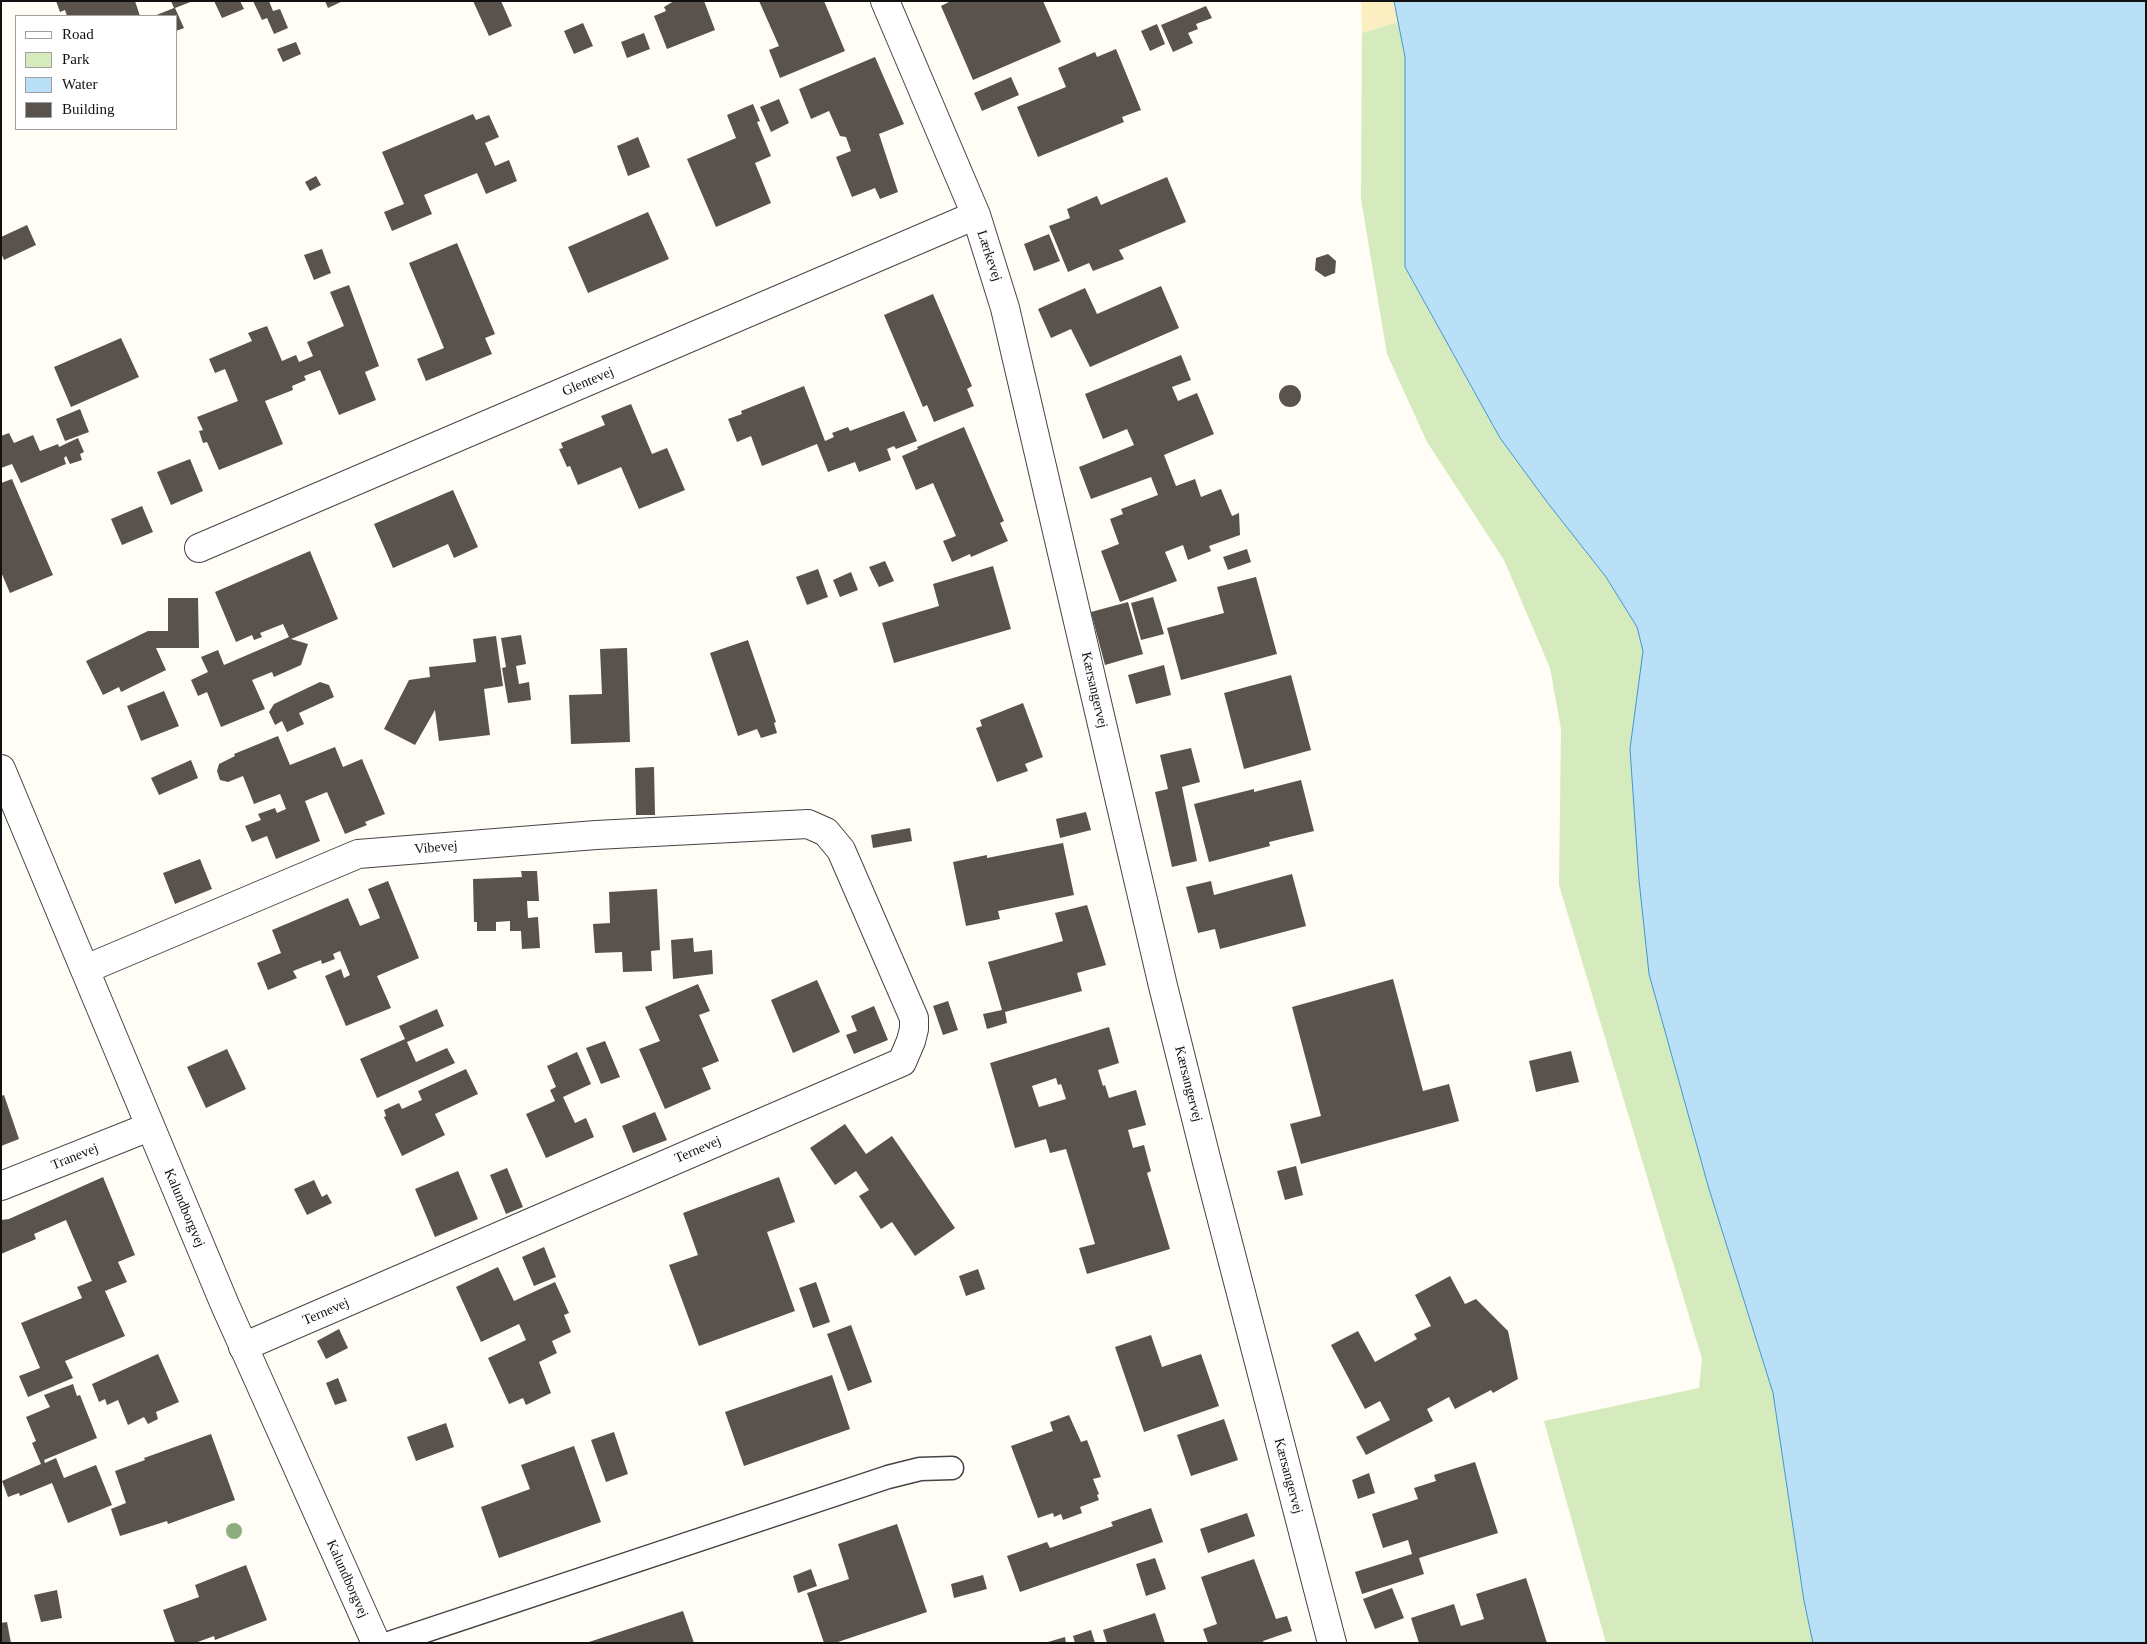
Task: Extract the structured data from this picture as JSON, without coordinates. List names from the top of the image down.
{
  "streets": {
    "street": [
      "Lærkevej",
      "Glentevej",
      "Kærsangervej",
      "Vibevej",
      "Ternevej",
      "Tranevej",
      "Kalundborgvej"
    ]
  },
  "crossings": [
    ["Lærkevej", "Glentevej"],
    ["Lærkevej", "Kærsangervej"],
    ["Vibevej", "Ternevej"],
    ["Vibevej", "Kalundborgvej"],
    ["Ternevej", "Kalundborgvej"],
    ["Tranevej", "Kalundborgvej"]
  ],
  "legend": [
    "Road",
    "Park",
    "Water",
    "Building"
  ]
}
